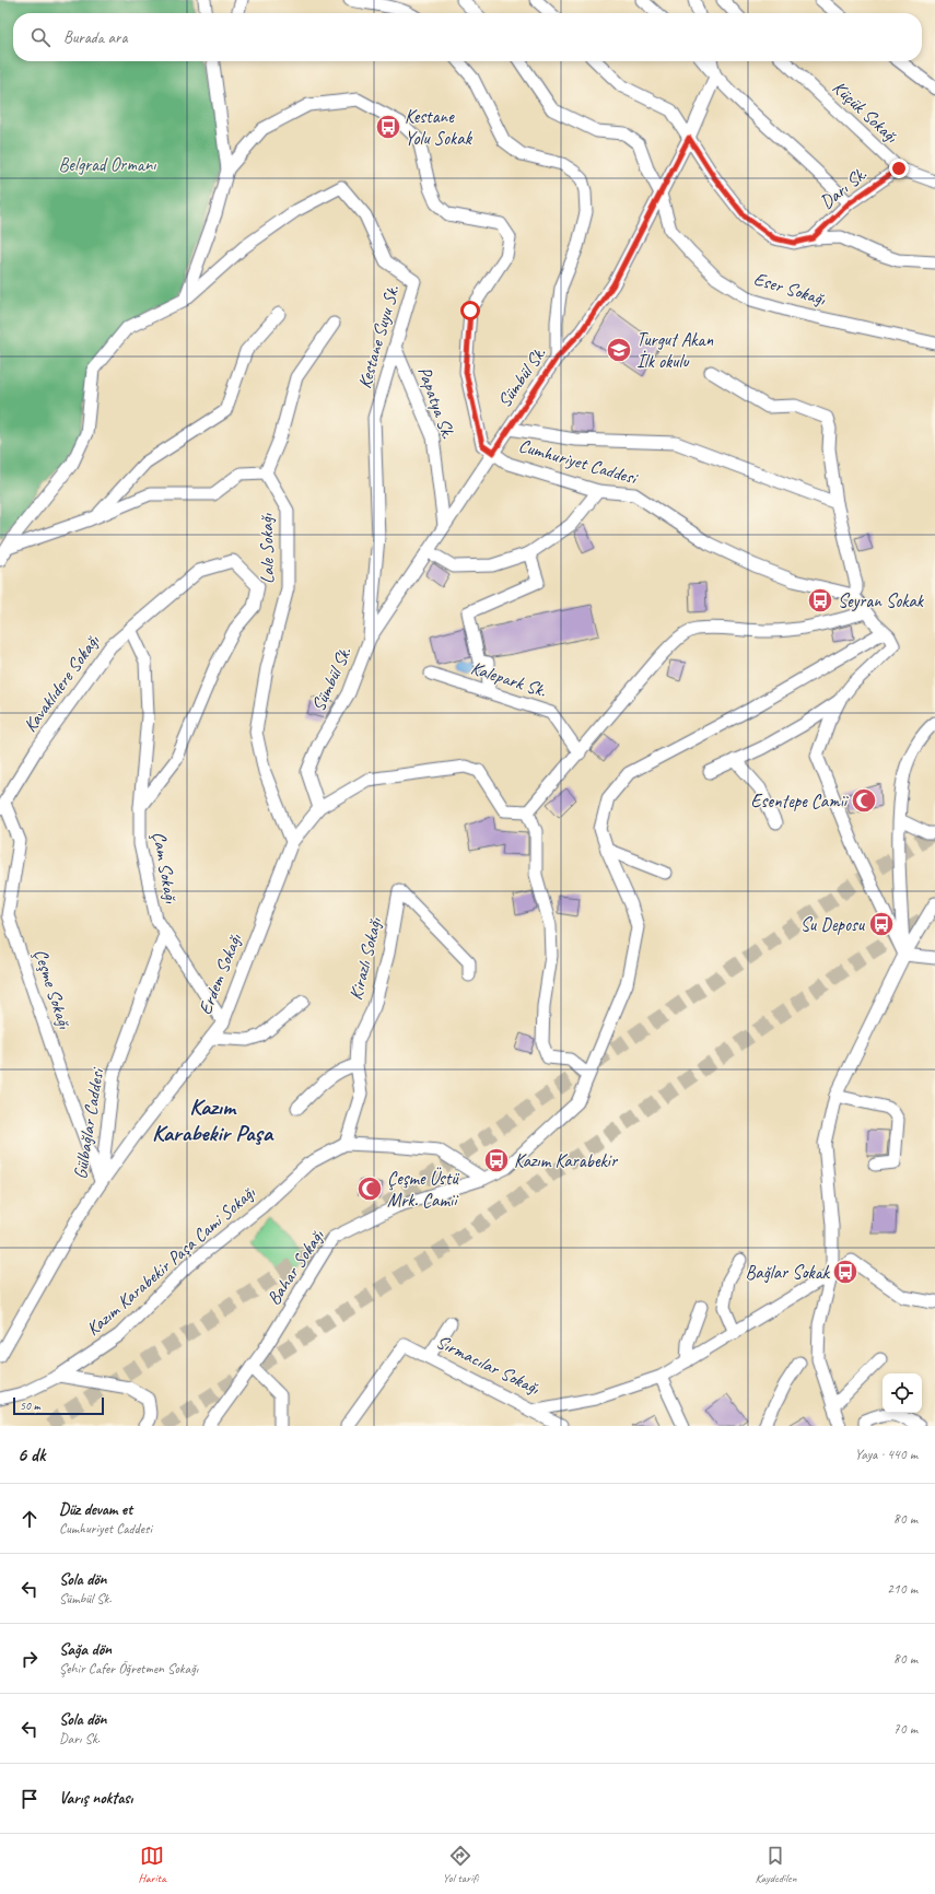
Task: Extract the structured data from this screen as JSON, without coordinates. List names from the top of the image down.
{
  "streets": {
    "street": [
      "Küçük Sokağı",
      "Darı Sk.",
      "Eser Sokağı",
      "Kestane Suyu Sk.",
      "Sümbül Sk.",
      "Papatya Sk.",
      "Cumhuriyet Caddesi",
      "Lale Sokağı",
      "Kalepark Sk.",
      "Kavaklıdere Sokağı",
      "Çam Sokağı",
      "Kirazlı Sokağı",
      "Erdem Sokağı",
      "Çeşme Sokağı",
      "Gülbağlar Caddesi",
      "Kazım Karabekir Paşa Cami Sokağı",
      "Bahar Sokağı",
      "Sırmacılar Sokağı"
    ]
  },
  "crossings": [
    ["Küçük Sokağı", "Darı Sk."],
    ["Eser Sokağı", "Sümbül Sk."],
    ["Kestane Suyu Sk.", "Sümbül Sk."],
    ["Kestane Suyu Sk.", "Papatya Sk."],
    ["Sümbül Sk.", "Papatya Sk."],
    ["Sümbül Sk.", "Cumhuriyet Caddesi"],
    ["Sümbül Sk.", "Erdem Sokağı"],
    ["Lale Sokağı", "Erdem Sokağı"],
    ["Kavaklıdere Sokağı", "Çam Sokağı"],
    ["Kavaklıdere Sokağı", "Çeşme Sokağı"],
    ["Çam Sokağı", "Erdem Sokağı"],
    ["Çam Sokağı", "Gülbağlar Caddesi"],
    ["Kirazlı Sokağı", "Kazım Karabekir Paşa Cami Sokağı"],
    ["Erdem Sokağı", "Çeşme Sokağı"],
    ["Erdem Sokağı", "Gülbağlar Caddesi"],
    ["Çeşme Sokağı", "Gülbağlar Caddesi"]
  ],
  "districts": ["Kazım Karabekir Paşa"],
  "parks": ["Belgrad Ormanı"],
  "places": {
    "bus stop": [
      "Kestane Yolu Sokak",
      "Seyran Sokak",
      "Su Deposu",
      "Kazım Karabekir",
      "Bağlar Sokak"
    ],
    "school or university": ["Turgut Akan İlk okulu"],
    "mosque": ["Esentepe Camii", "Çeşme Üstü Mrk. Camii"]
  },
  "scale_bar": "50 m",
  "page": {
    "search": "Burada ara",
    "scale": "50 m",
    "heading": ["6 dk", "Yaya · 440 m"],
    "list": [
      ["Düz devam et", "Cumhuriyet Caddesi", "80 m"],
      ["Sola dön", "Sümbül Sk.", "210 m"],
      ["Sağa dön", "Şehir Cafer Öğretmen Sokağı", "80 m"],
      ["Sola dön", "Darı Sk.", "70 m"],
      "Varış noktası"
    ],
    "nav": ["Harita", "Yol tarifi", "Kaydedilen"]
  }
}
